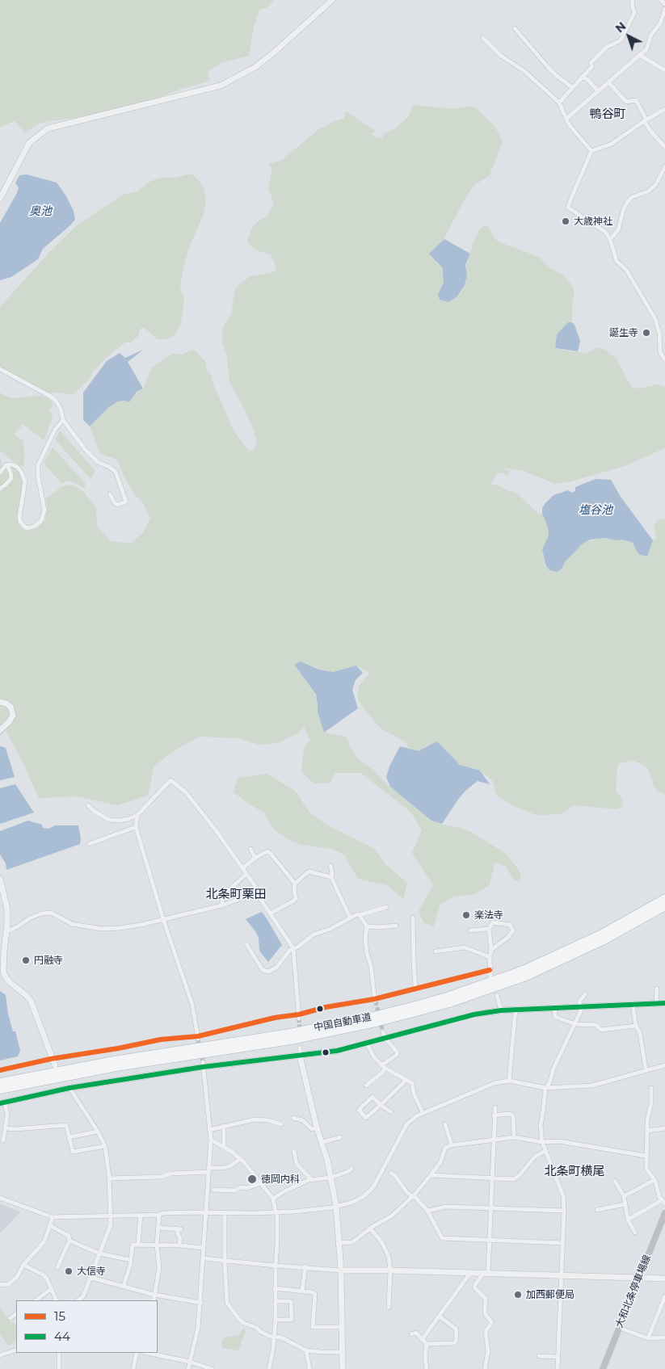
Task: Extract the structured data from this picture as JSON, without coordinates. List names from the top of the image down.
{
  "streets": {
    "highway": ["中国自動車道"],
    "main road": ["大和北条停車場線"]
  },
  "districts": ["鴨谷町", "北条町栗田", "北条町横尾"],
  "water": ["奥池", "塩谷池"],
  "places": [
    "大歳神社",
    "誕生寺",
    "楽法寺",
    "円融寺",
    "徳岡内科",
    "大信寺",
    "加西郵便局"
  ],
  "lines": ["transit line 15", "transit line 44"],
  "legend": ["15", "44"],
  "north": "top left"
}
